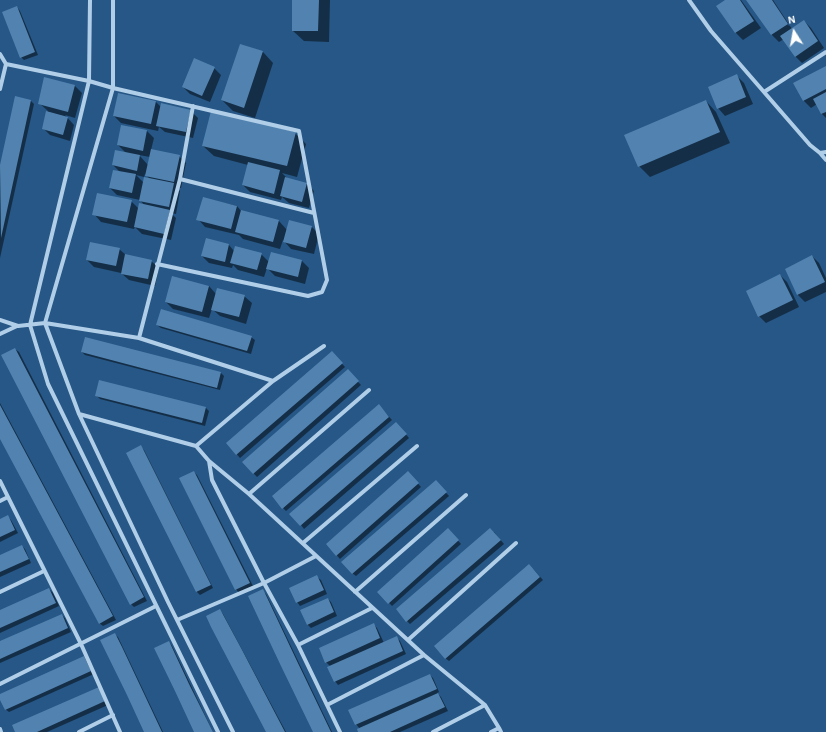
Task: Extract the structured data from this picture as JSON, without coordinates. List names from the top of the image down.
{
  "north": "top"
}
